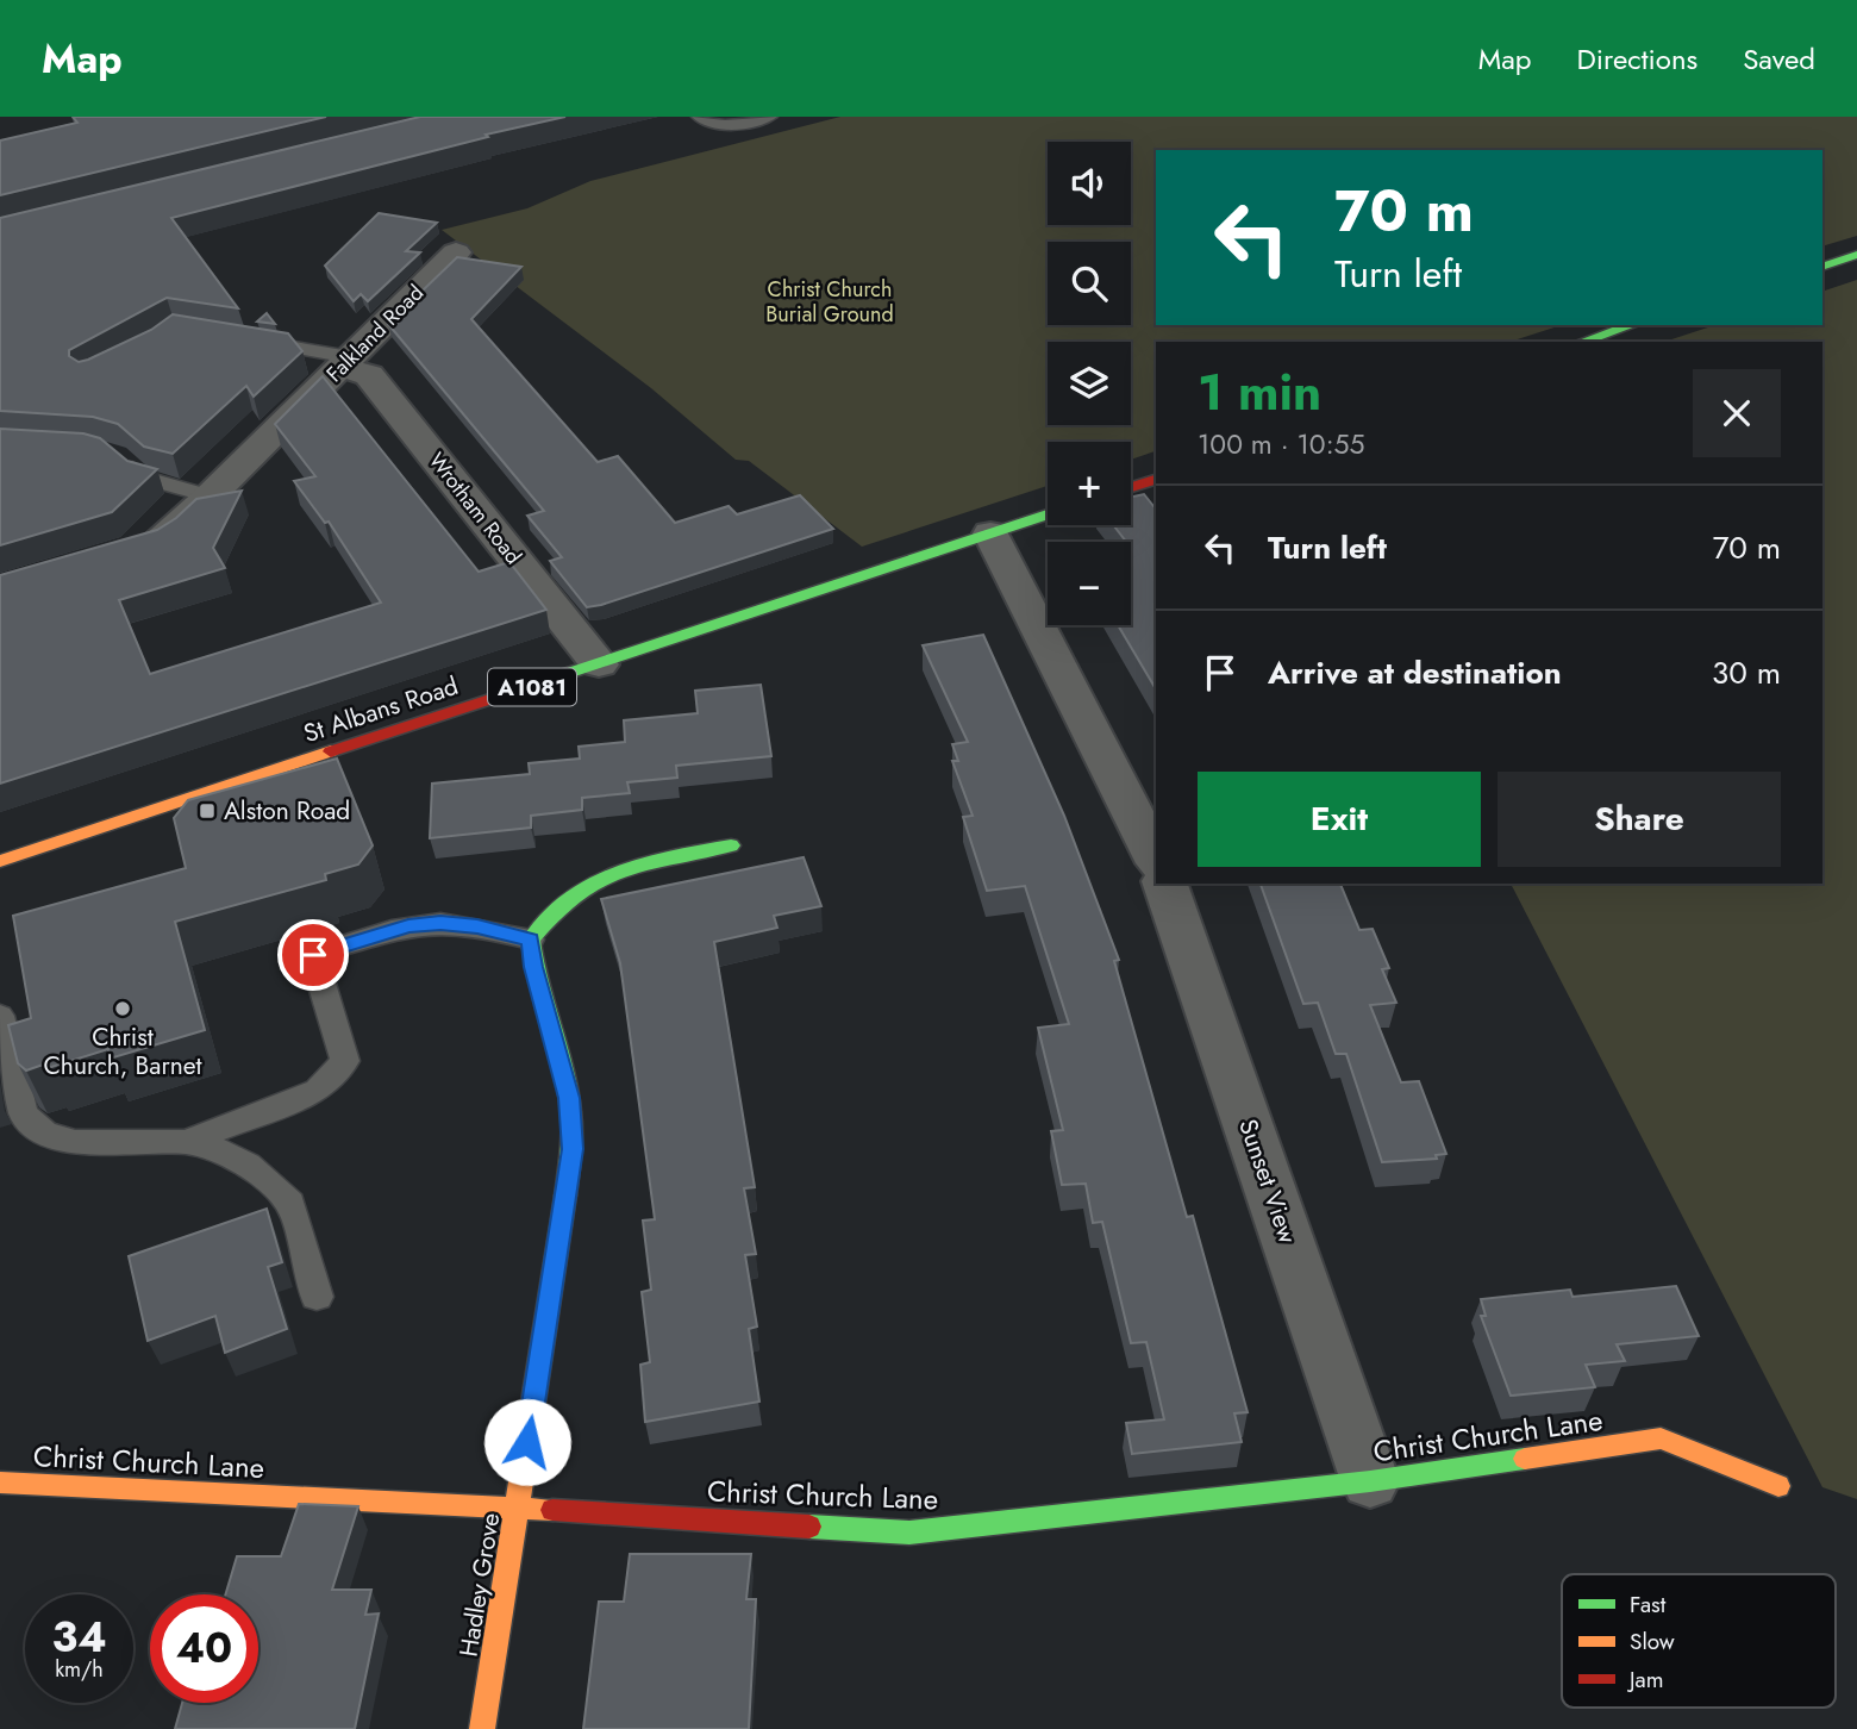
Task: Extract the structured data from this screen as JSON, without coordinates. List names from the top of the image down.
{
  "streets": {
    "street": [
      "Falkland Road",
      "Wrotham Road",
      "A1081",
      "St Albans Road",
      "Sunset View",
      "Christ Church Lane",
      "Hadley Grove"
    ]
  },
  "crossings": [
    ["Falkland Road", "Wrotham Road"],
    ["Wrotham Road", "St Albans Road"],
    ["Sunset View", "Christ Church Lane"],
    ["Christ Church Lane", "Hadley Grove"]
  ],
  "parks": ["Christ Church Burial Ground"],
  "places": {
    "transit": ["Alston Road"],
    "other": ["Christ Church, Barnet"]
  },
  "legend": ["Fast", "Slow", "Jam"],
  "page": {
    "header": "Map",
    "nav": ["Map", "Directions", "Saved"],
    "map_buttons": ["+", "−"],
    "turn": ["70 m", "Turn left"],
    "heading": ["1 min", "100 m · 10:55"],
    "list": [
      {
        "name": "Turn left",
        "value": "70 m"
      },
      {
        "name": "Arrive at destination",
        "value": "30 m"
      }
    ],
    "buttons": ["Exit", "Share"],
    "speed": "34 km/h",
    "limit": "40"
  }
}
